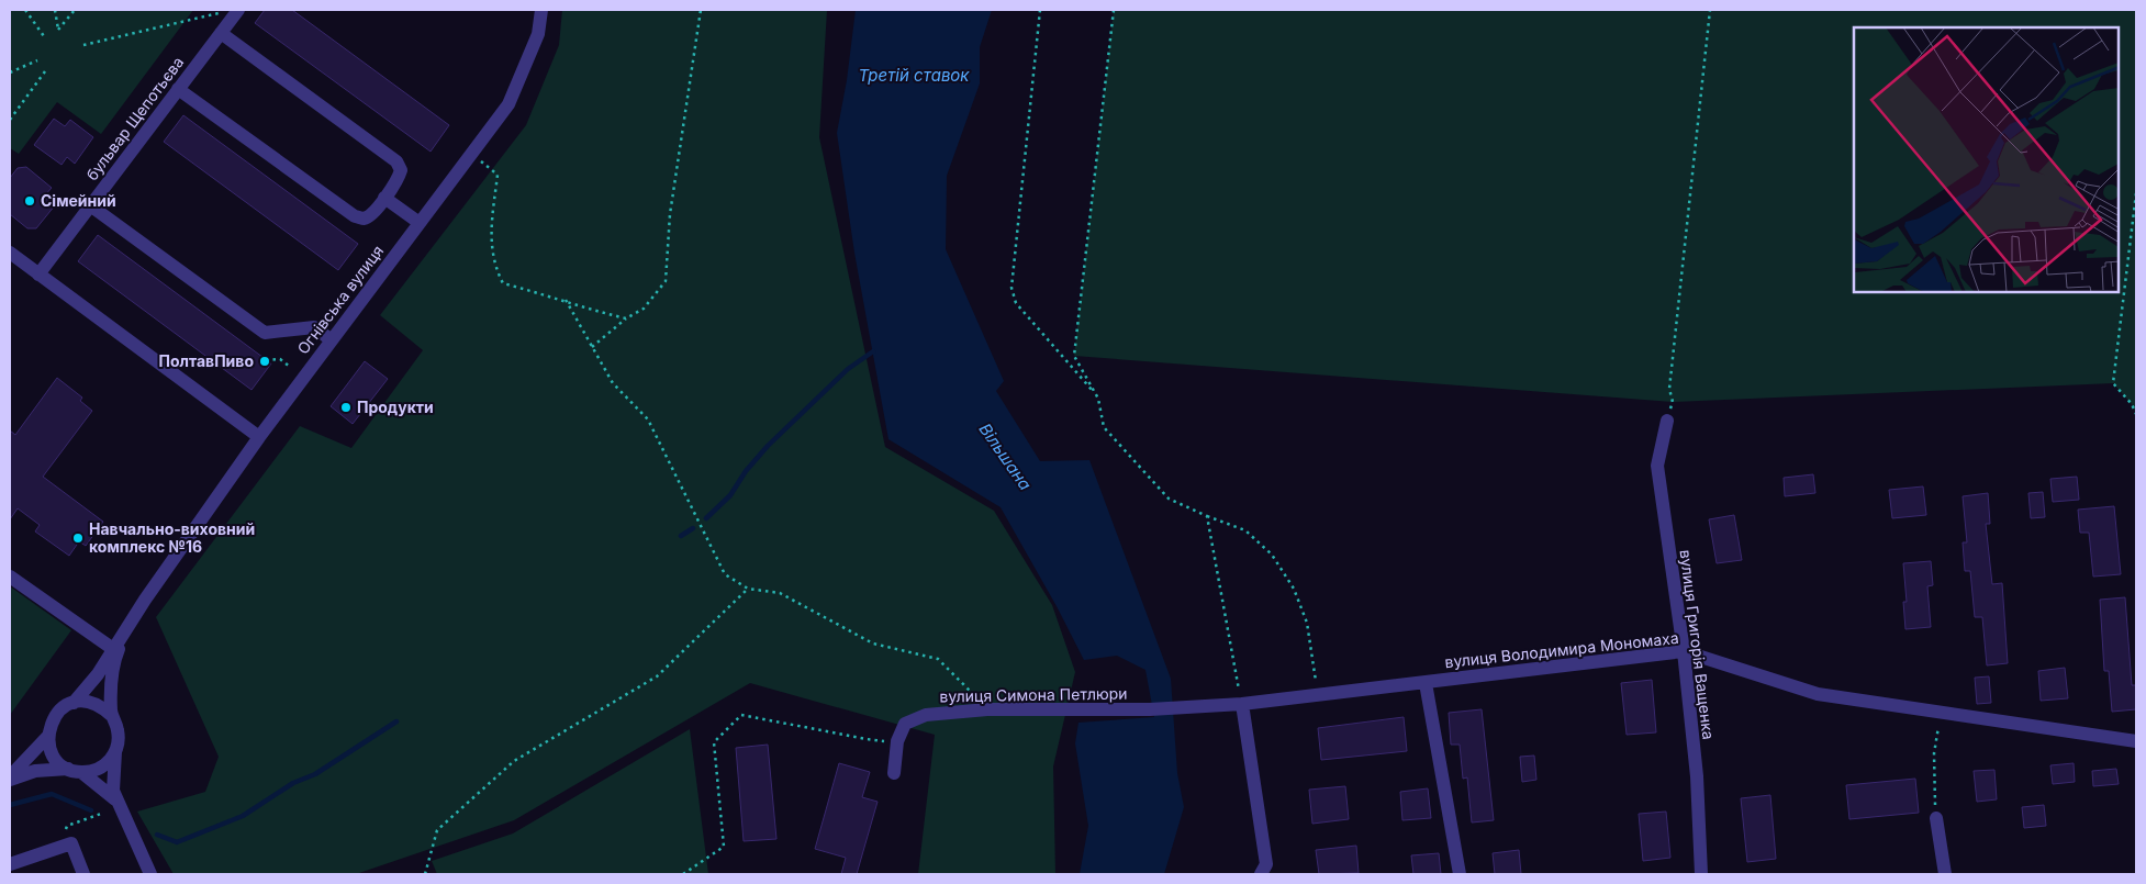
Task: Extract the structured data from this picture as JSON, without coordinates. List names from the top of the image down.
{
  "streets": {
    "street": [
      "бульвар Щепотьєва",
      "Огнівська вулиця",
      "вулиця Григорія Ващенка",
      "вулиця Володимира Мономаха",
      "вулиця Симона Петлюри"
    ]
  },
  "crossings": [
    ["вулиця Григорія Ващенка", "вулиця Володимира Мономаха"],
    ["вулиця Володимира Мономаха", "вулиця Симона Петлюри"]
  ],
  "water": ["Третій ставок", "Вільшана"],
  "places": [
    "Сімейний",
    "ПолтавПиво",
    "Продукти",
    "Навчально-виховний комплекс №16"
  ]
}
